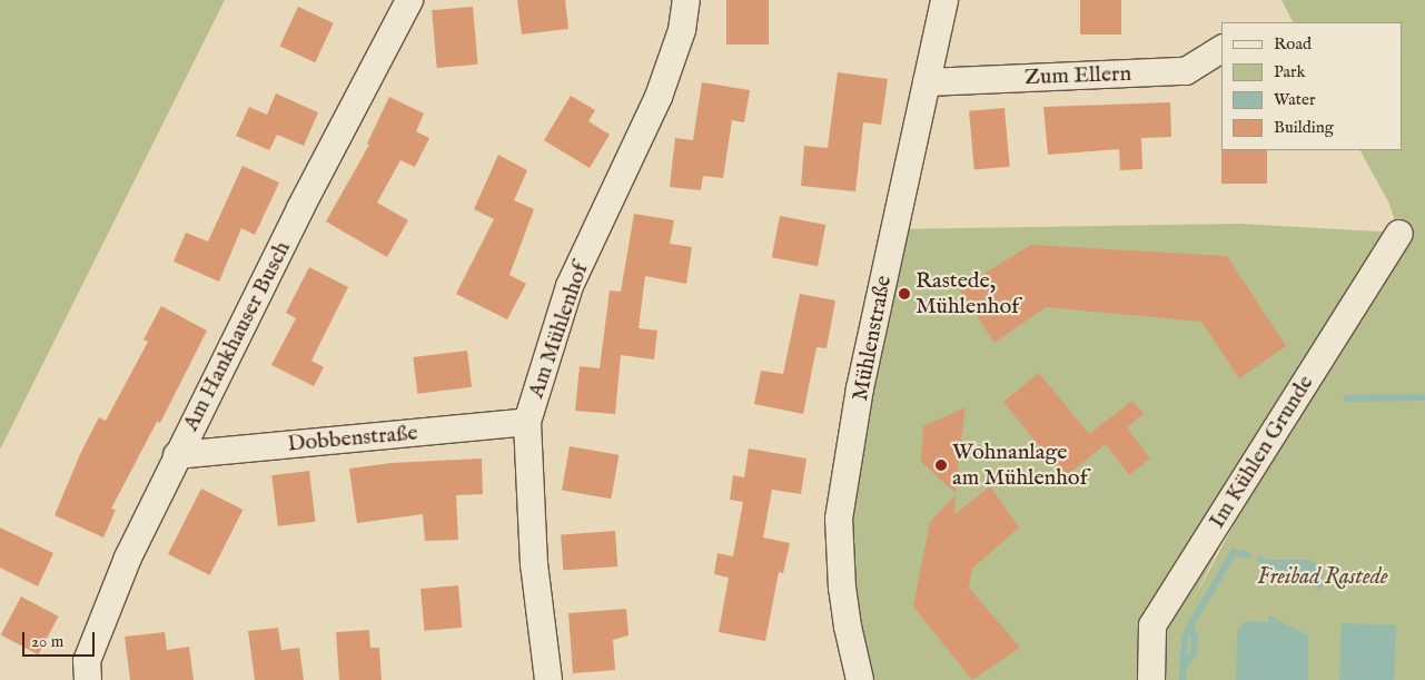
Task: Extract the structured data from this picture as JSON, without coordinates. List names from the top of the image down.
{
  "streets": {
    "street": [
      "Zum Ellern",
      "Am Mühlenhof",
      "Am Hankhauser Busch",
      "Mühlenstraße",
      "Dobbenstraße",
      "Im Kühlen Grunde"
    ]
  },
  "crossings": [
    ["Zum Ellern", "Mühlenstraße"],
    ["Am Mühlenhof", "Dobbenstraße"],
    ["Am Hankhauser Busch", "Dobbenstraße"]
  ],
  "parks": ["Freibad Rastede"],
  "places": ["Rastede, Mühlenhof", "Wohnanlage am Mühlenhof"],
  "legend": [
    "Road",
    "Park",
    "Water",
    "Building"
  ],
  "scale_bar": "20 m"
}
